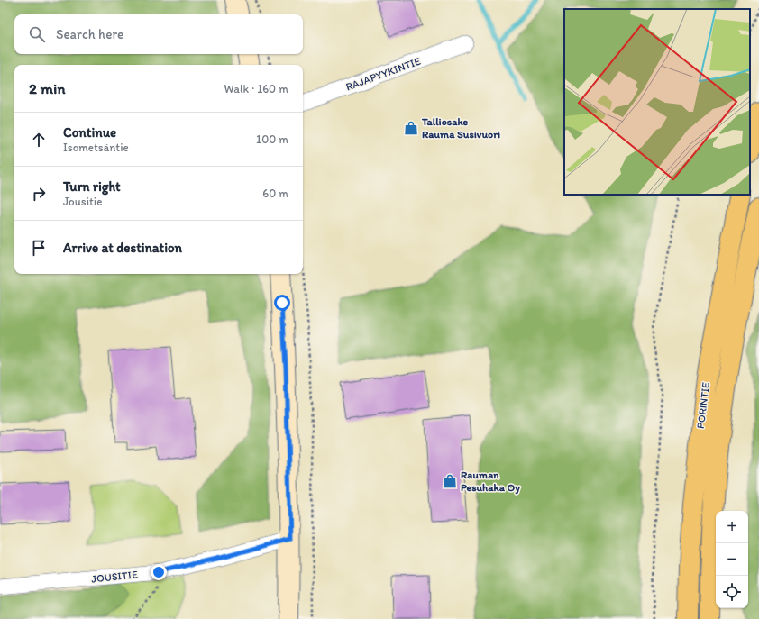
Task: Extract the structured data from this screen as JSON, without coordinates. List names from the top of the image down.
{
  "streets": {
    "highway": ["PORINTIE"],
    "street": ["RAJAPYYKINTIE", "JOUSITIE"]
  },
  "places": {
    "shop": ["Talliosake Rauma Susivuori", "Rauman Pesuhaka Oy"]
  },
  "page": {
    "search": "Search here",
    "heading": ["2 min", "Walk · 160 m"],
    "list": [
      ["Continue", "Isometsäntie", "100 m"],
      ["Turn right", "Jousitie", "60 m"],
      "Arrive at destination"
    ],
    "map_buttons": ["+", "−"]
  }
}
